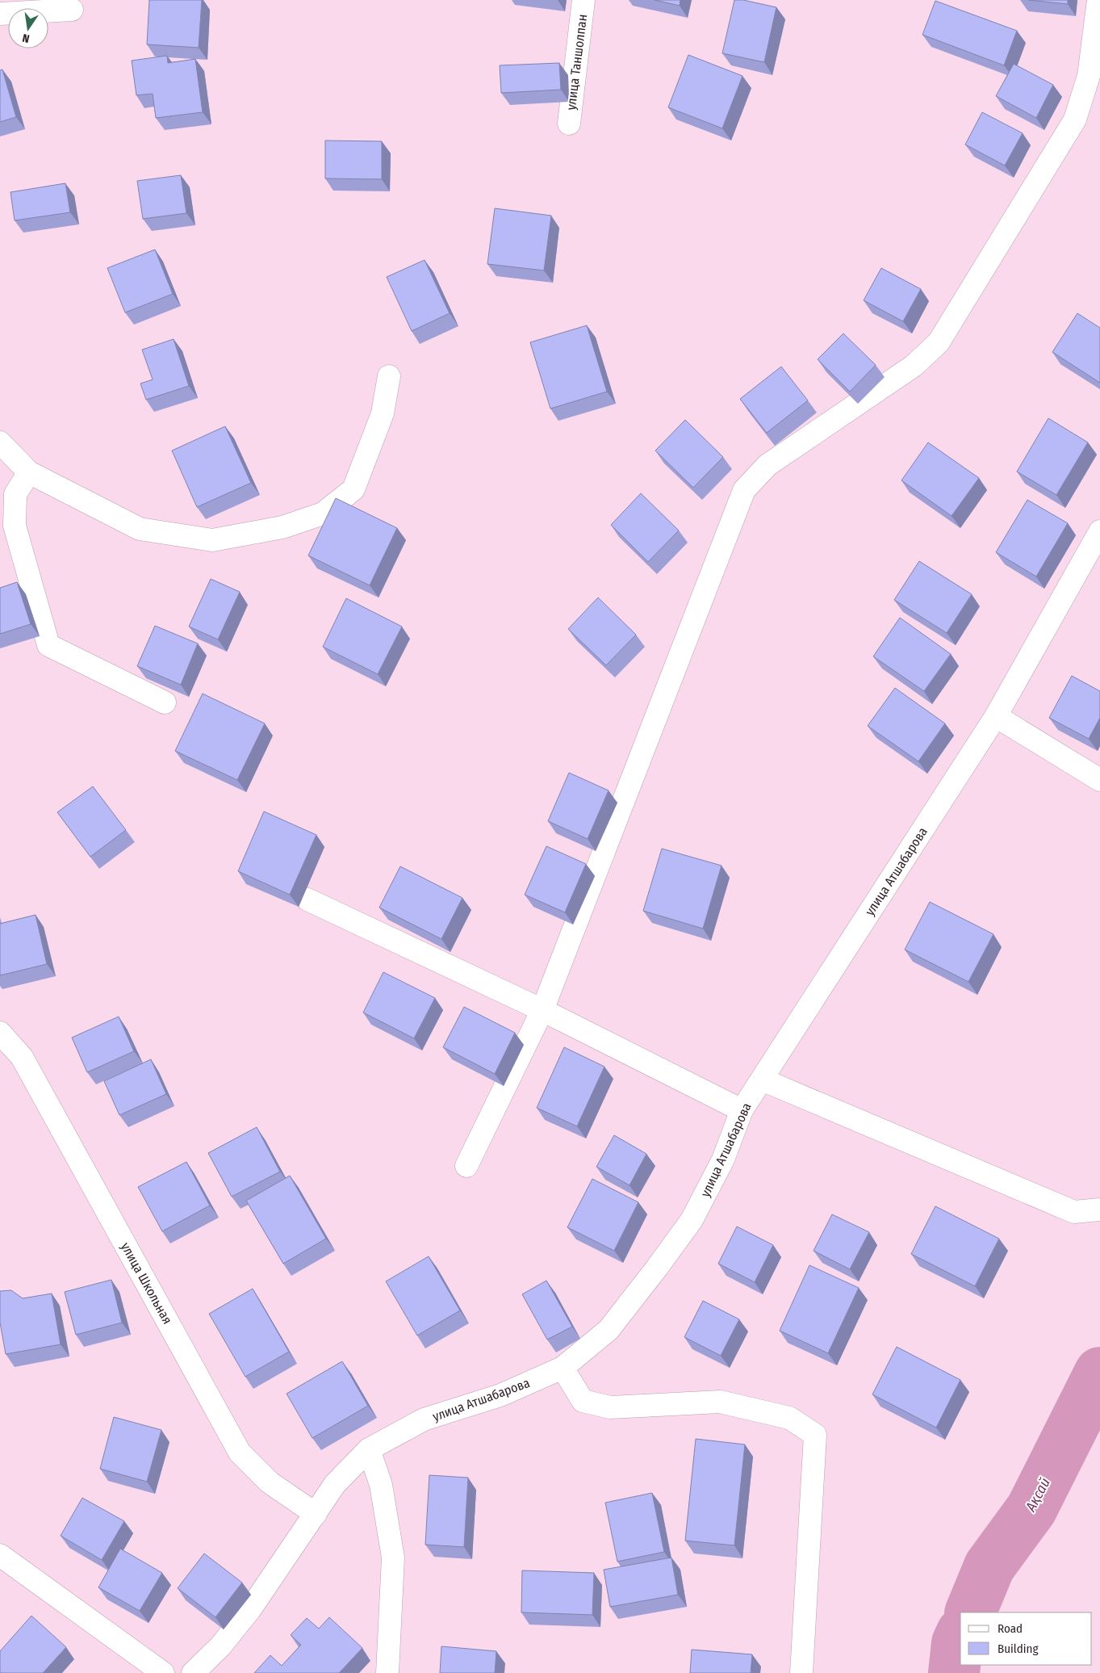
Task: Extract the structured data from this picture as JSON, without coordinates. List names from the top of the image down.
{
  "streets": {
    "street": ["улица Таншолпан", "улица Атшабарова", "улица Школьная"]
  },
  "crossings": [
    ["улица Атшабарова", "улица Школьная"]
  ],
  "water": ["Ақсай"],
  "legend": ["Road", "Building"],
  "north": "bottom"
}
